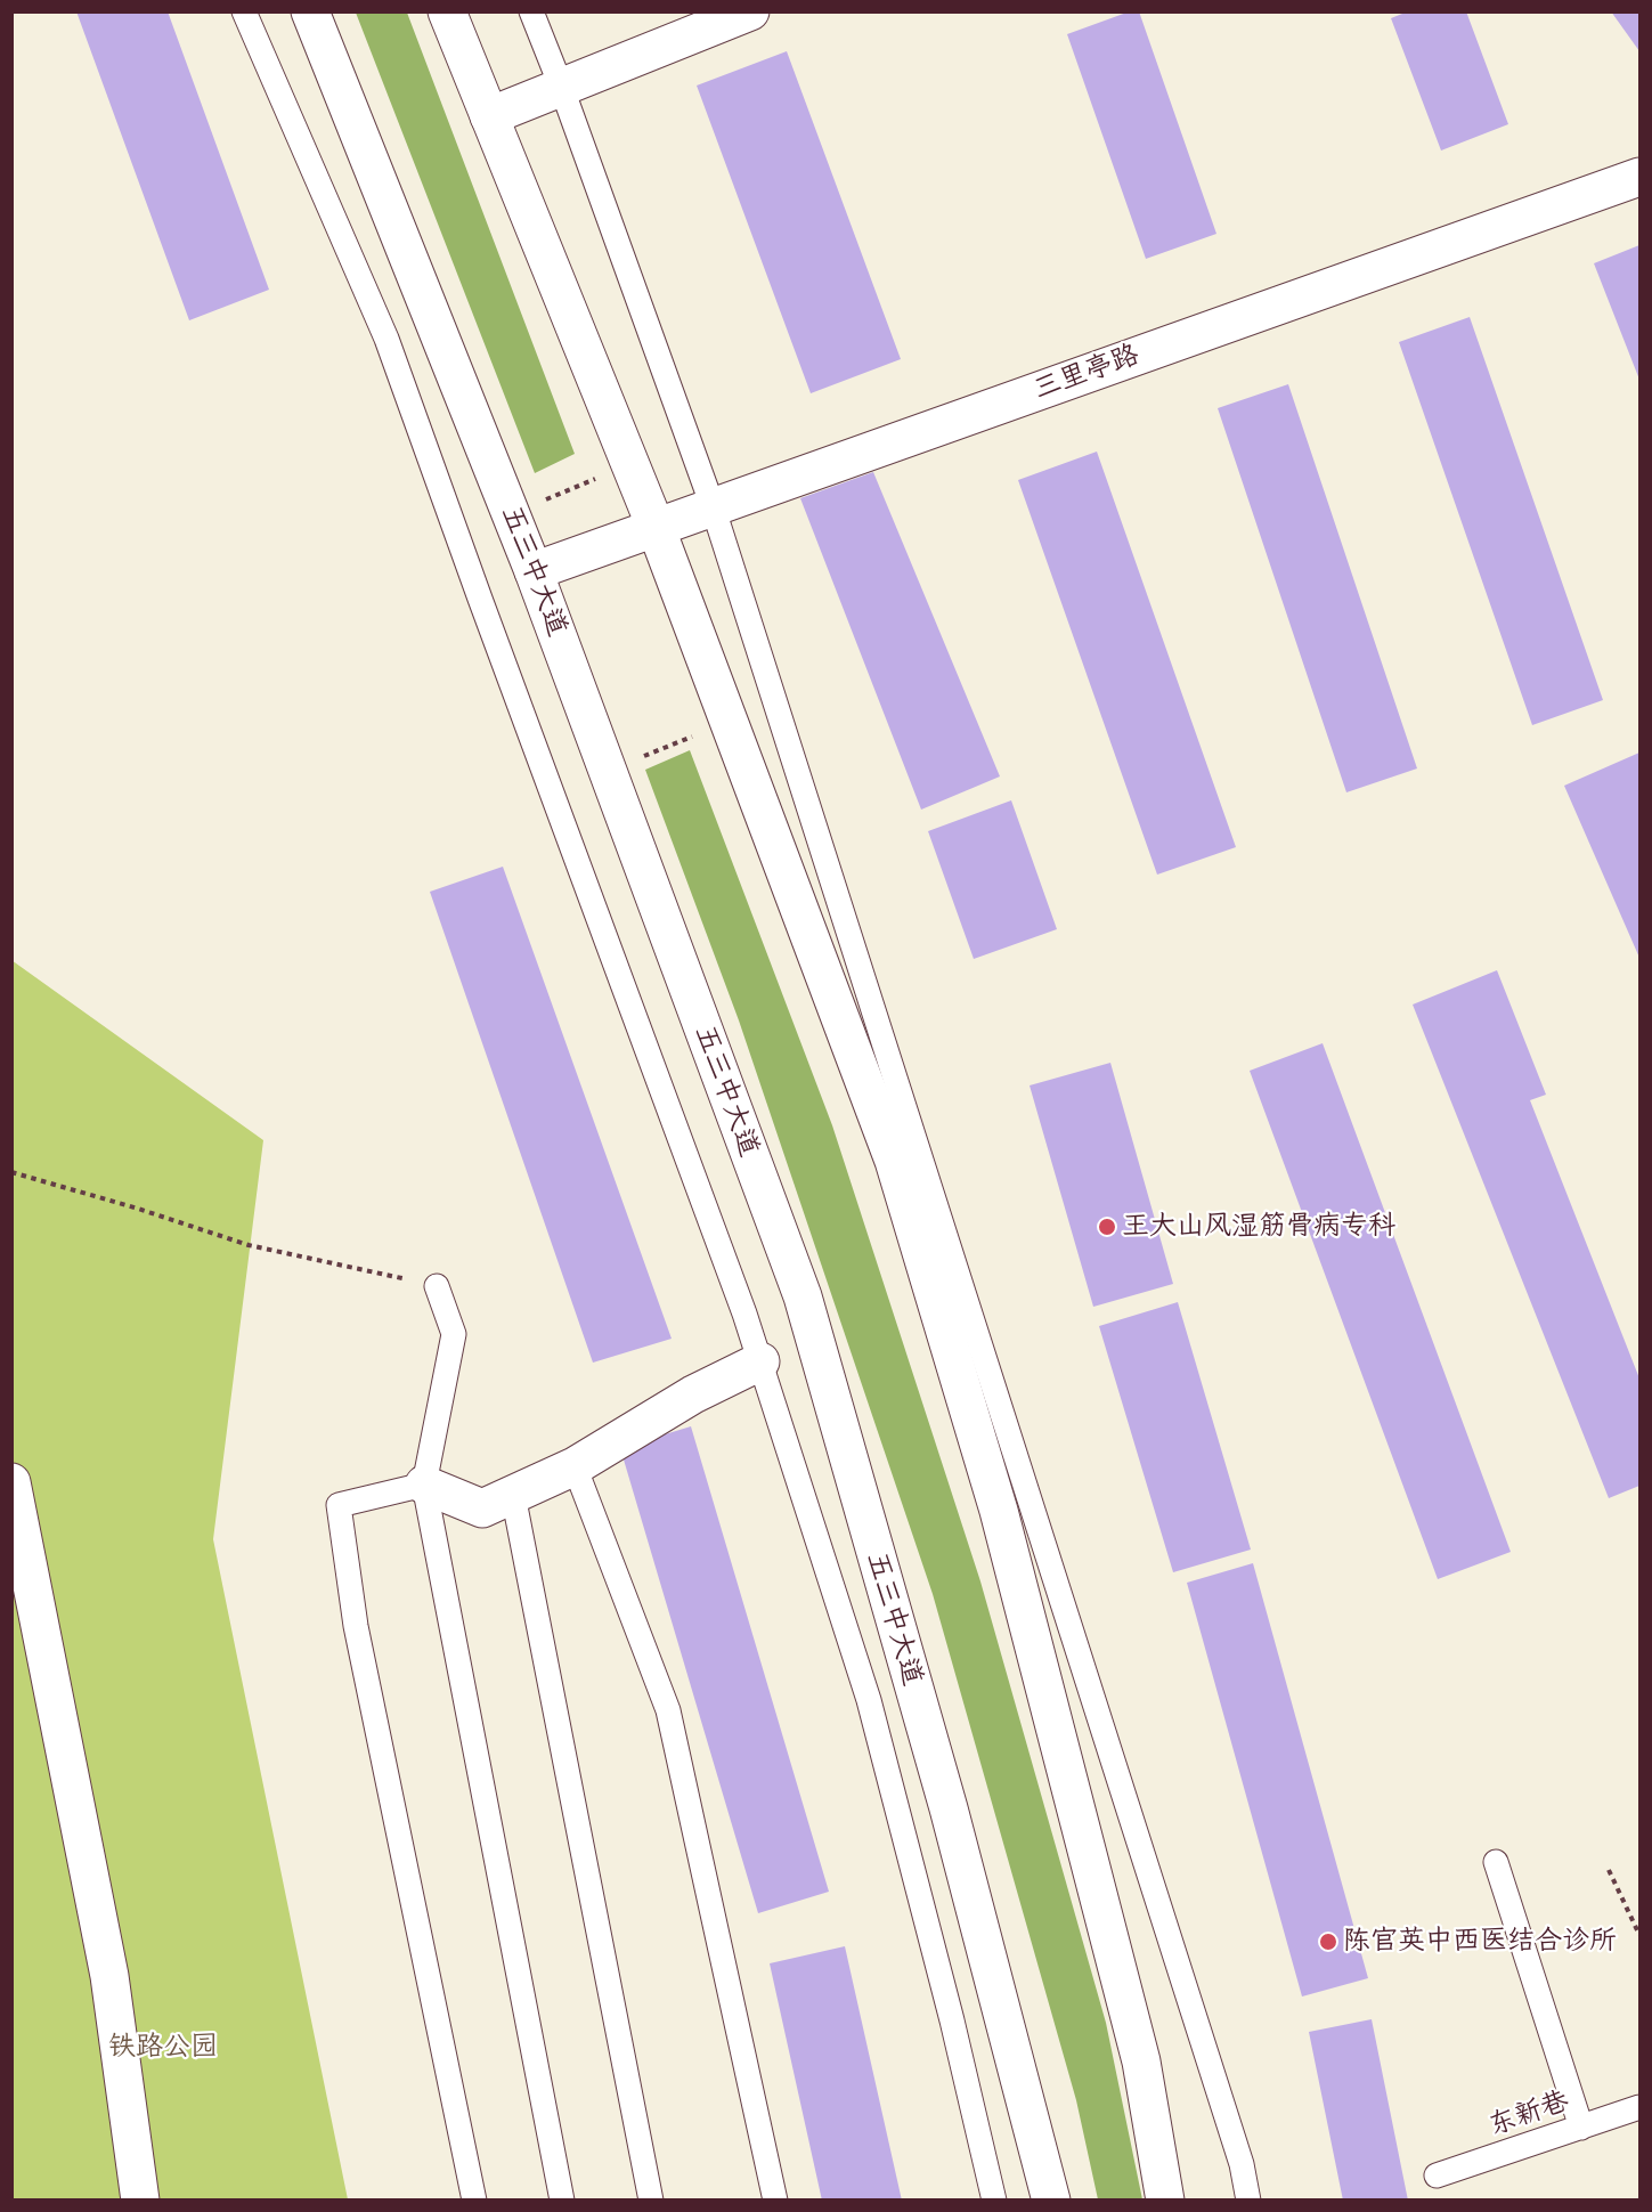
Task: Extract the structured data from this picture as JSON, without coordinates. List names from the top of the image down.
{
  "streets": {
    "main road": ["三里亭路", "五三中大道"],
    "lane": ["东新巷"]
  },
  "crossings": [
    ["三里亭路", "五三中大道"]
  ],
  "parks": ["铁路公园"],
  "places": ["王大山风湿筋骨病专科", "陈官英中西医结合诊所"]
}
